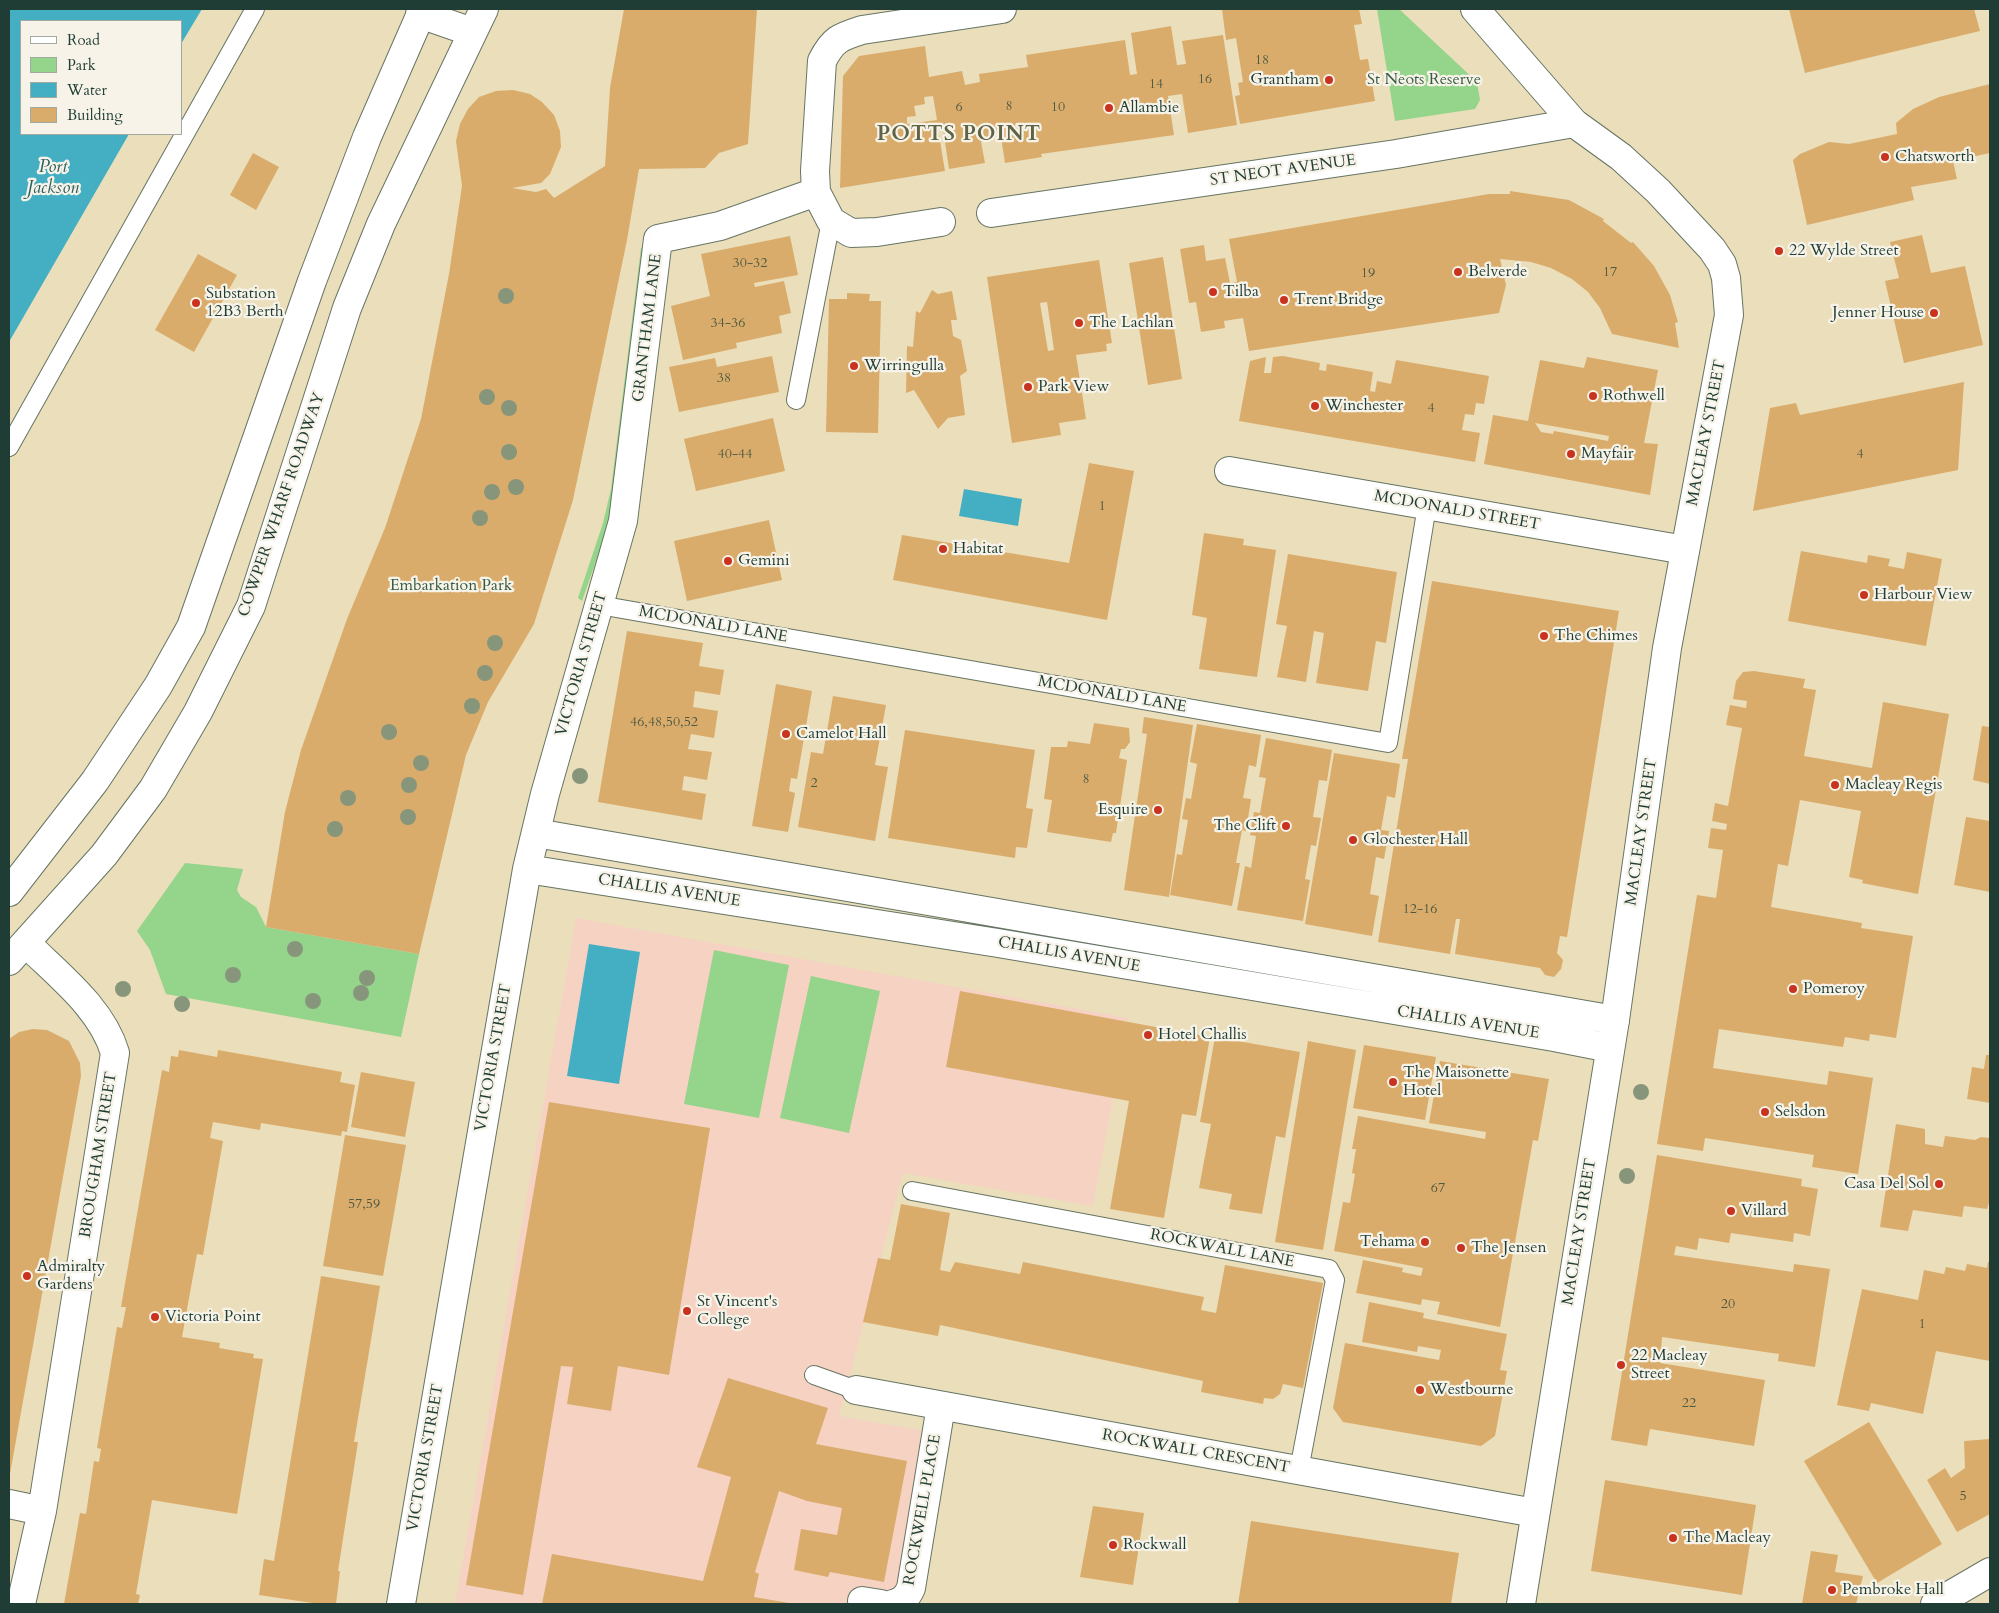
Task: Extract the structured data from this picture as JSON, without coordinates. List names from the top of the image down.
{
  "streets": {
    "street": [
      "ST NEOT AVENUE",
      "GRANTHAM LANE",
      "MACLEAY STREET",
      "COWPER WHARF ROADWAY",
      "MCDONALD STREET",
      "VICTORIA STREET",
      "CHALLIS AVENUE",
      "BROUGHAM STREET",
      "ROCKWALL CRESCENT",
      "ROCKWELL PLACE"
    ],
    "lane": ["MCDONALD LANE", "ROCKWALL LANE"]
  },
  "crossings": [
    ["ST NEOT AVENUE", "MACLEAY STREET"],
    ["GRANTHAM LANE", "VICTORIA STREET"],
    ["MACLEAY STREET", "MCDONALD STREET"],
    ["MACLEAY STREET", "CHALLIS AVENUE"],
    ["MACLEAY STREET", "ROCKWALL CRESCENT"],
    ["COWPER WHARF ROADWAY", "BROUGHAM STREET"],
    ["MCDONALD STREET", "MCDONALD LANE"],
    ["MCDONALD LANE", "VICTORIA STREET"],
    ["VICTORIA STREET", "CHALLIS AVENUE"],
    ["ROCKWALL LANE", "ROCKWALL CRESCENT"],
    ["ROCKWALL CRESCENT", "ROCKWELL PLACE"]
  ],
  "districts": ["POTTS POINT"],
  "water": ["Port Jackson"],
  "parks": ["St Neots Reserve", "Embarkation Park"],
  "places": [
    "Grantham",
    "Allambie",
    "Chatsworth",
    "22 Wylde Street",
    "Belverde",
    "Tilba",
    "Trent Bridge",
    "Substation 12B3 Berth",
    "Jenner House",
    "The Lachlan",
    "Wirringulla",
    "Park View",
    "Rothwell",
    "Winchester",
    "Mayfair",
    "Habitat",
    "Gemini",
    "Harbour View",
    "The Chimes",
    "Camelot Hall",
    "Macleay Regis",
    "Esquire",
    "The Clift",
    "Glochester Hall",
    "Pomeroy",
    "Hotel Challis",
    "The Maisonette Hotel",
    "Selsdon",
    "Casa Del Sol",
    "Villard",
    "Tehama",
    "The Jensen",
    "Admiralty Gardens",
    "St Vincent's College",
    "Victoria Point",
    "22 Macleay Street",
    "Westbourne",
    "The Macleay",
    "Rockwall",
    "Pembroke Hall"
  ],
  "house_numbers": [
    "18",
    "16",
    "14",
    "8",
    "6",
    "10",
    "30-32",
    "17",
    "19",
    "34-36",
    "38",
    "4",
    "40-44",
    "4",
    "1",
    "46,48,50,52",
    "8",
    "2",
    "12-16",
    "67",
    "57,59",
    "20",
    "1",
    "22",
    "5"
  ],
  "legend": [
    "Road",
    "Park",
    "Water",
    "Building"
  ]
}
